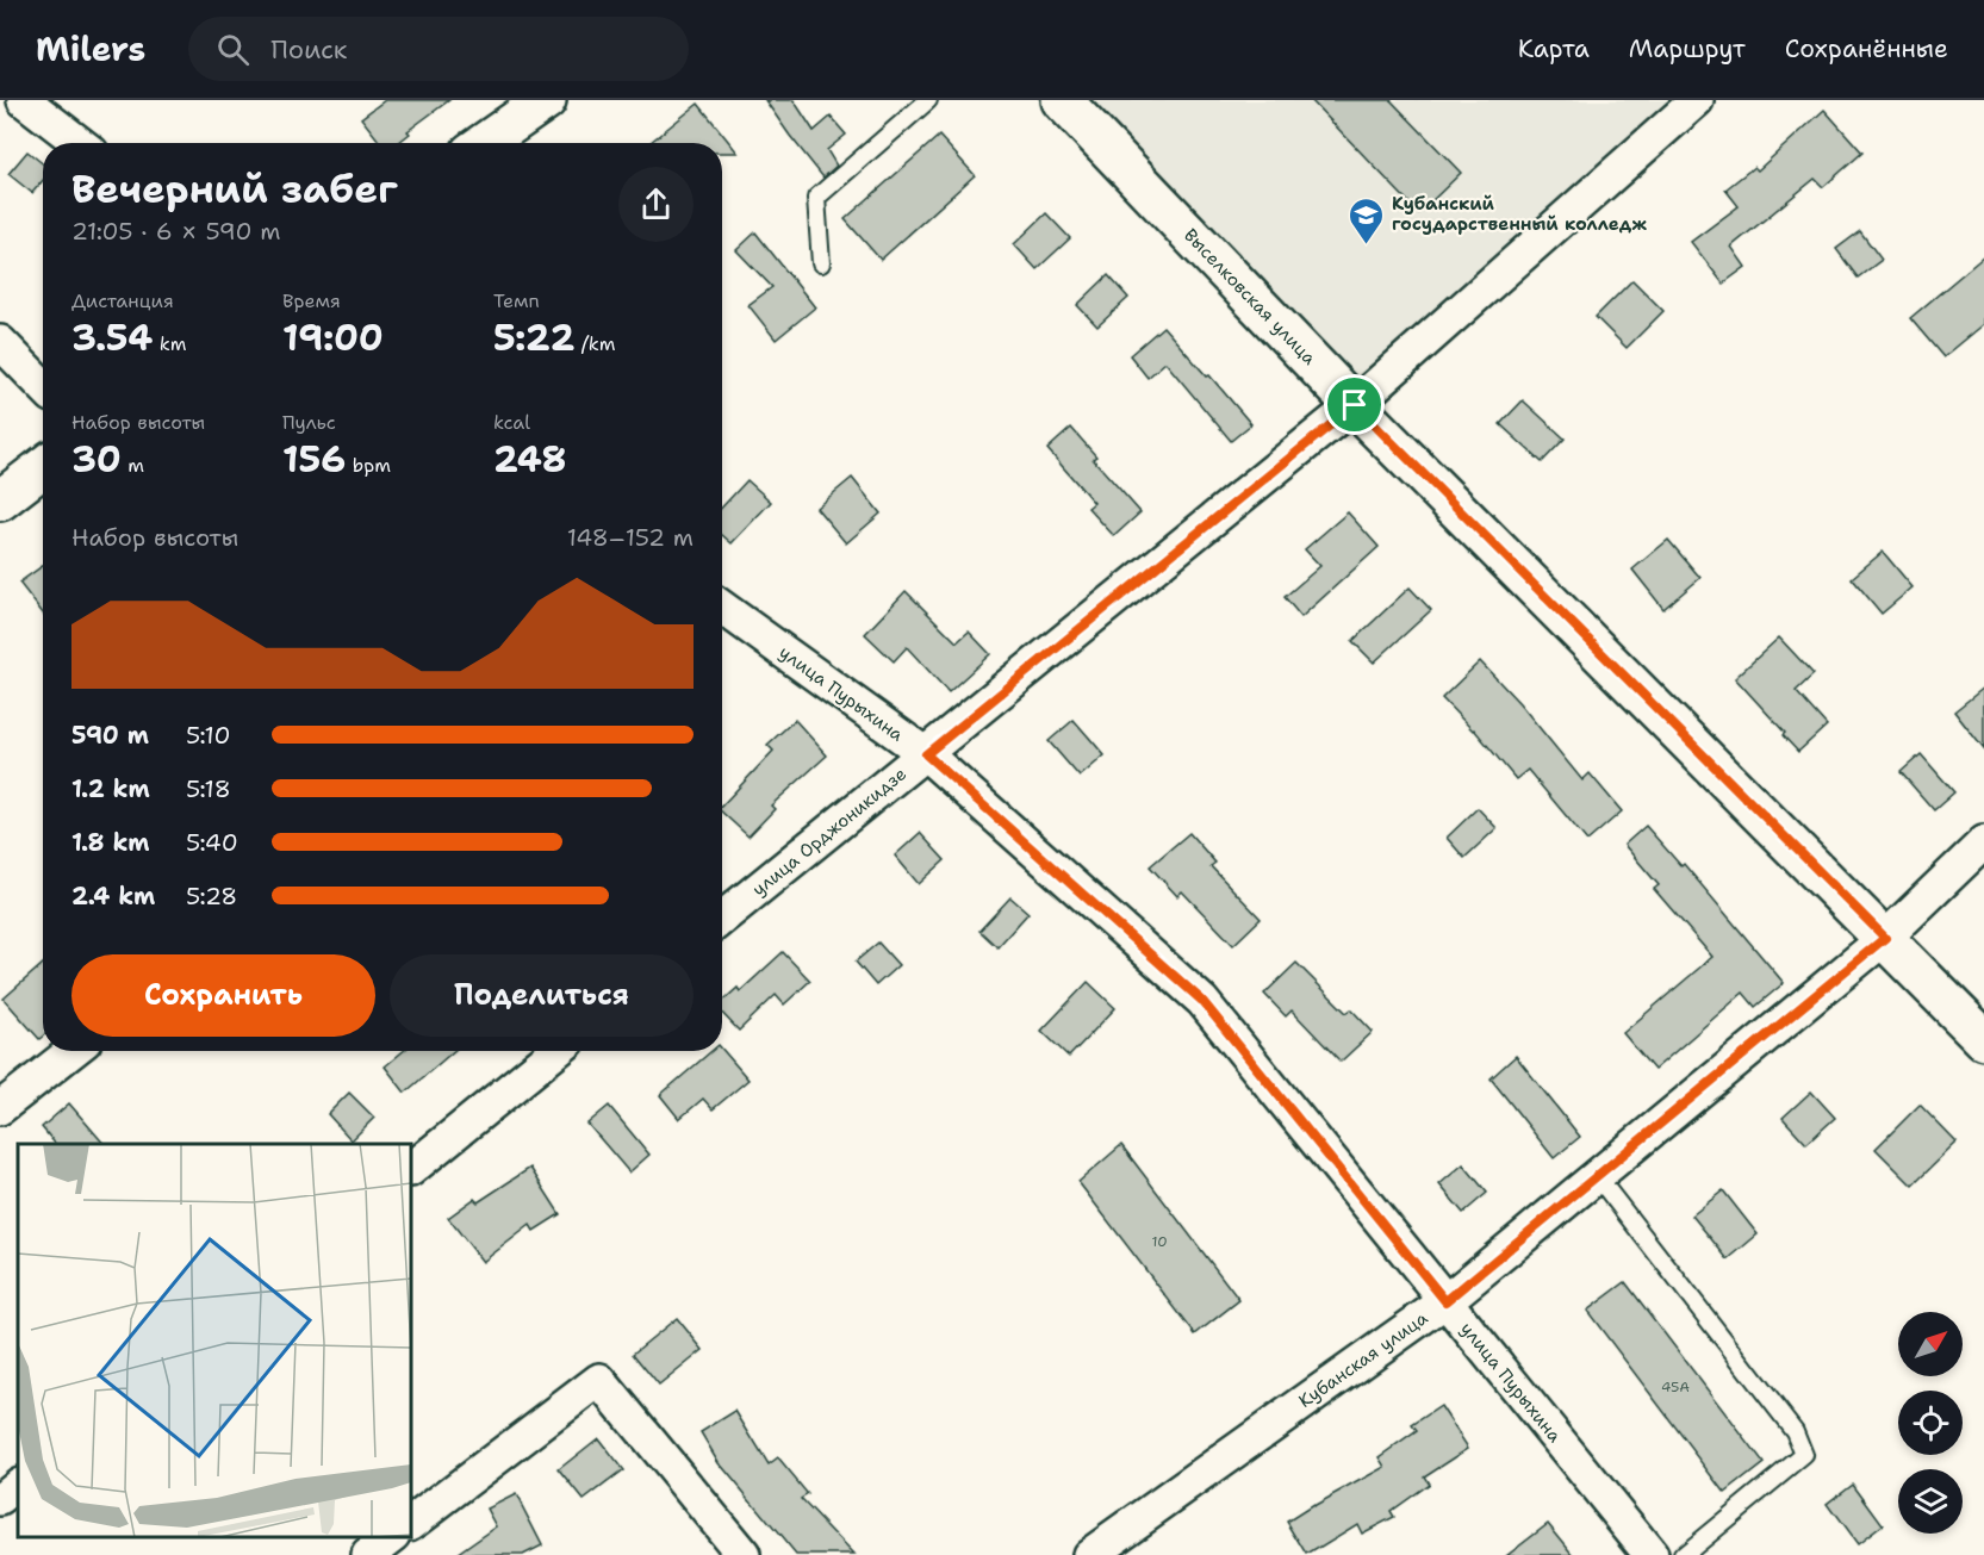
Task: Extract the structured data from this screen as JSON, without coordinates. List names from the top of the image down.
{
  "streets": {
    "street": [
      "Выселковская улица",
      "улица Пурыхина",
      "улица Орджоникидзе",
      "Кубанская улица"
    ]
  },
  "crossings": [
    ["Выселковская улица", "улица Орджоникидзе"],
    ["Выселковская улица", "Кубанская улица"],
    ["улица Пурыхина", "улица Орджоникидзе"],
    ["улица Пурыхина", "Кубанская улица"]
  ],
  "places": {
    "school or university": ["Кубанский государственный колледж"]
  },
  "house_numbers": ["10", "45А"],
  "north": "top right",
  "page": {
    "header": "Milers",
    "search": "Поиск",
    "nav": ["Карта", "Маршрут", "Сохранённые"],
    "heading": ["Вечерний забег", "21:05 · 6 × 590 m"],
    "stats": [
      ["Дистанция", "3.54 km"],
      ["Время", "19:00"],
      ["Темп", "5:22 /km"],
      ["Набор высоты", "30 m"],
      ["Пульс", "156 bpm"],
      ["kcal", "248"]
    ],
    "chart": ["Набор высоты", "148–152 m"],
    "list": [
      {
        "name": "590 m",
        "note": "5:10"
      },
      {
        "name": "1.2 km",
        "note": "5:18"
      },
      {
        "name": "1.8 km",
        "note": "5:40"
      },
      {
        "name": "2.4 km",
        "note": "5:28"
      }
    ],
    "buttons": ["Сохранить", "Поделиться"]
  }
}
